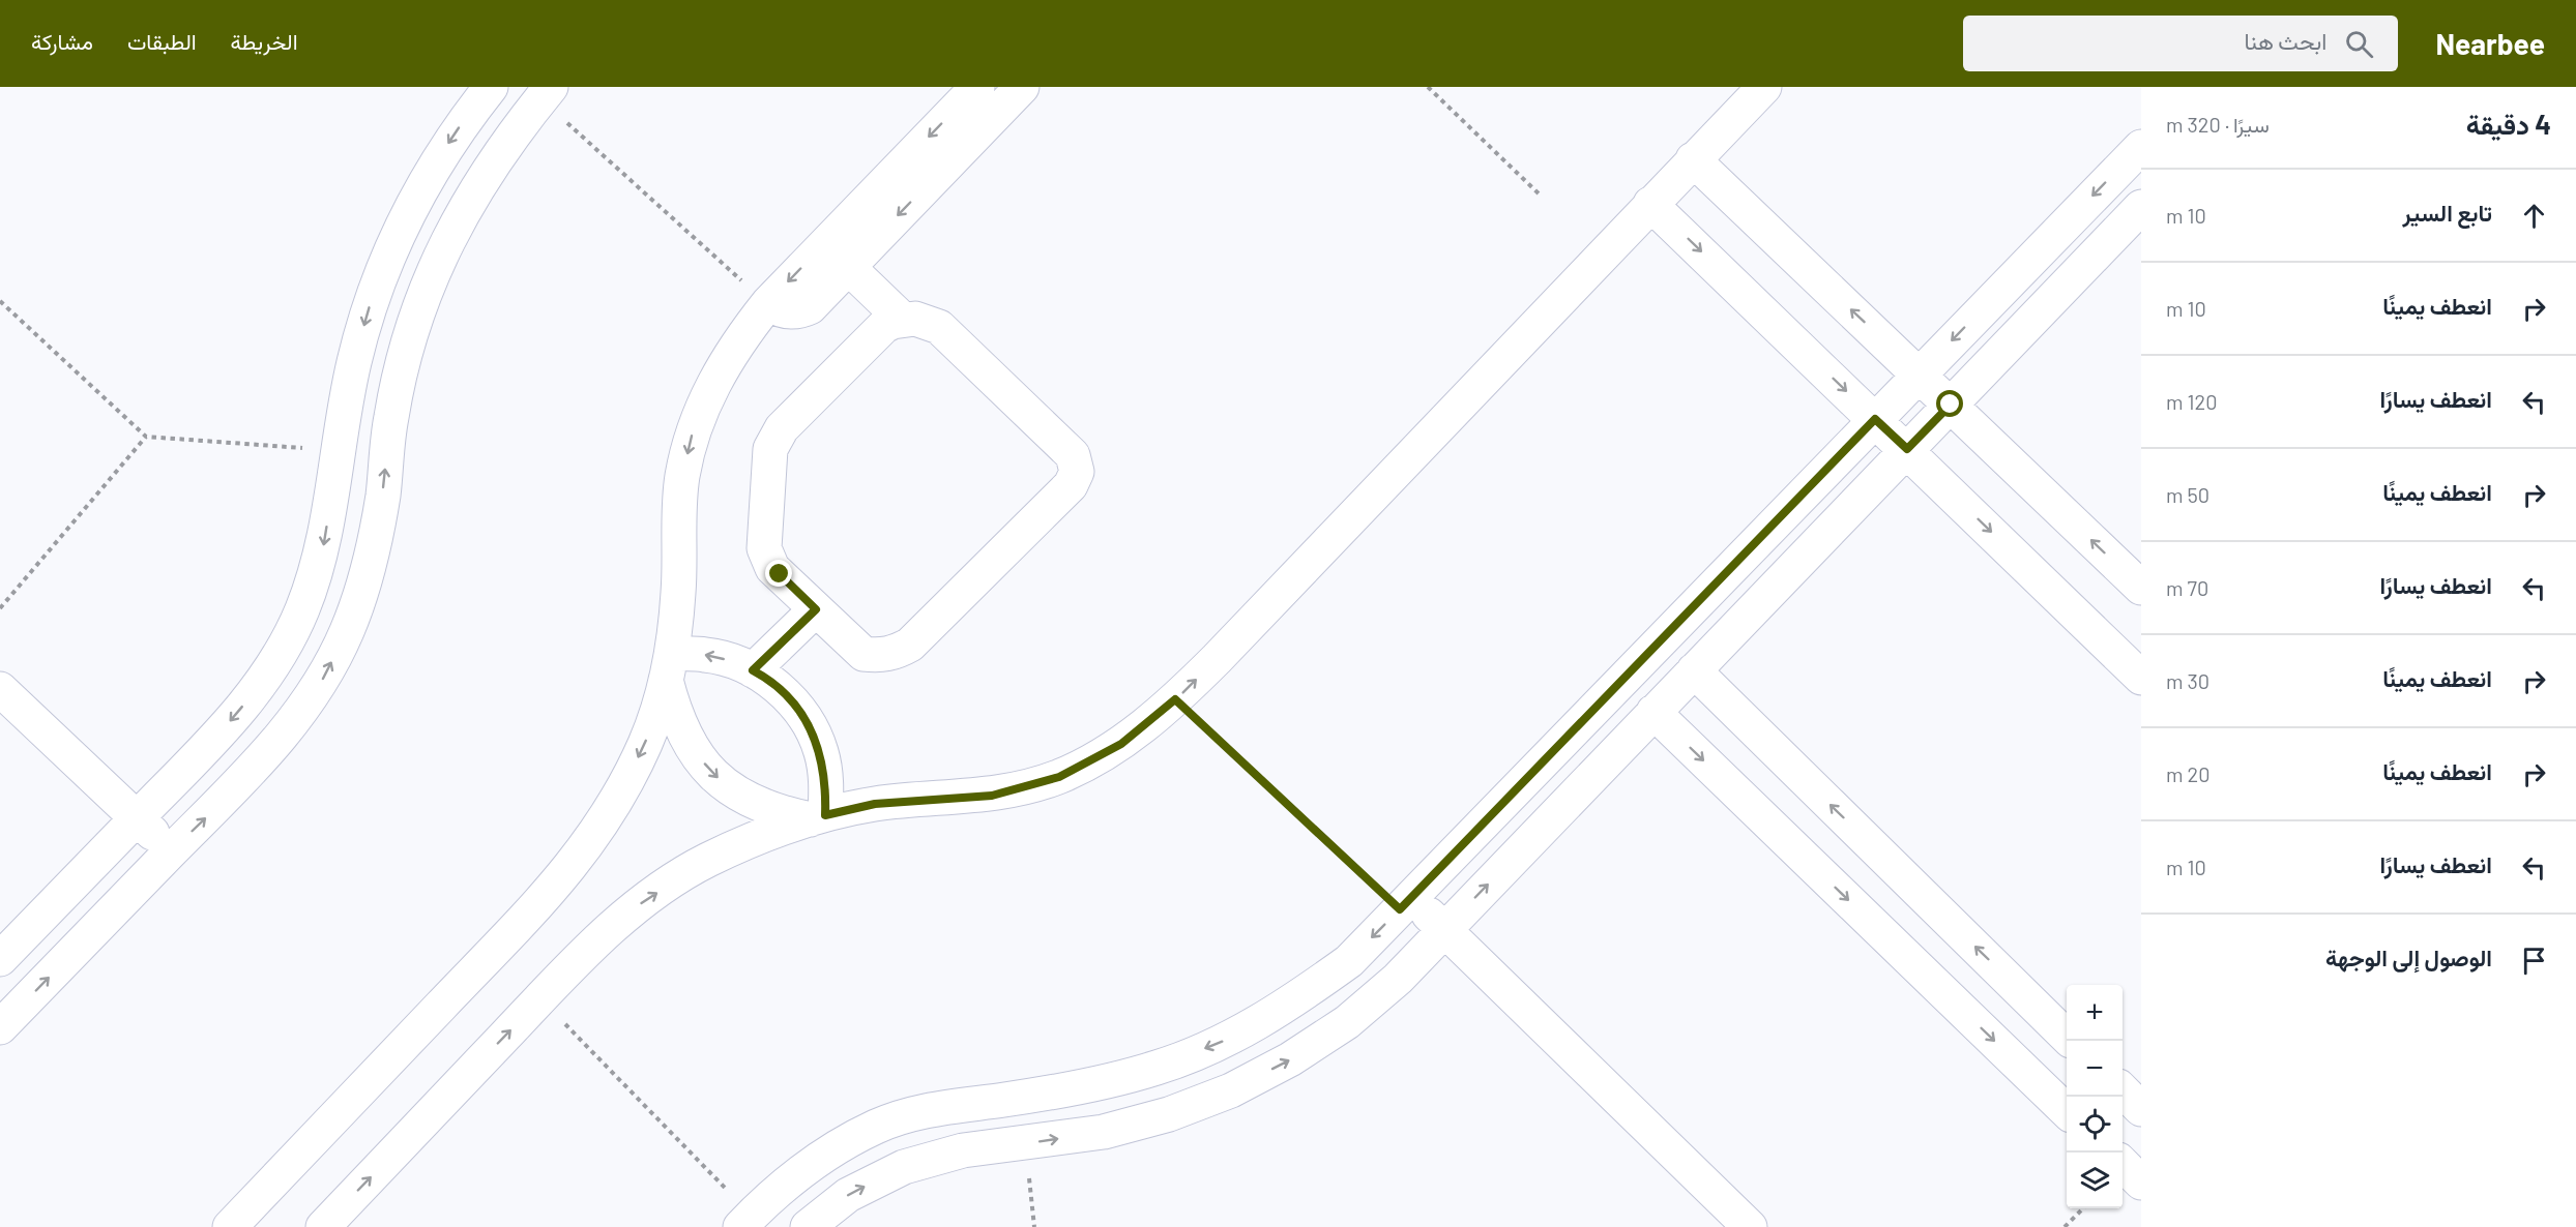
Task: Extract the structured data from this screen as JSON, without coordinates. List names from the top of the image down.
{
  "page": {
    "header": "Nearbee",
    "search": "ابحث هنا",
    "nav": ["الخريطة", "الطبقات", "مشاركة"],
    "heading": ["4 دقيقة", "سيرًا · 320 m"],
    "list": [
      ["تابع السير", "10 m"],
      ["انعطف يمينًا", "10 m"],
      ["انعطف يسارًا", "120 m"],
      ["انعطف يمينًا", "50 m"],
      ["انعطف يسارًا", "70 m"],
      ["انعطف يمينًا", "30 m"],
      ["انعطف يمينًا", "20 m"],
      ["انعطف يسارًا", "10 m"],
      "الوصول إلى الوجهة"
    ],
    "map_buttons": ["+", "−"]
  }
}
